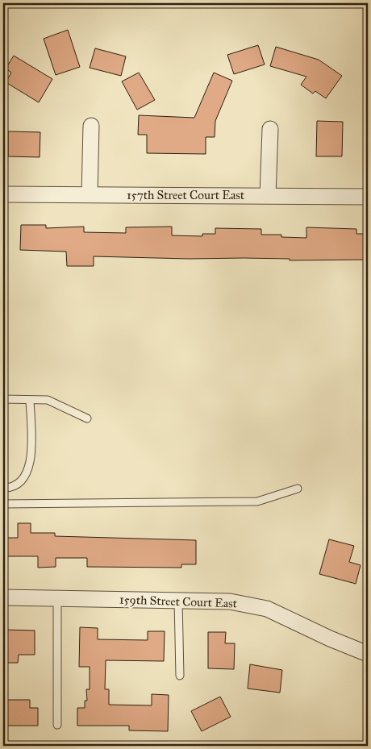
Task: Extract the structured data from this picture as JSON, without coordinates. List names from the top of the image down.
{
  "streets": {
    "street": ["157th Street Court East", "159th Street Court East"]
  }
}
